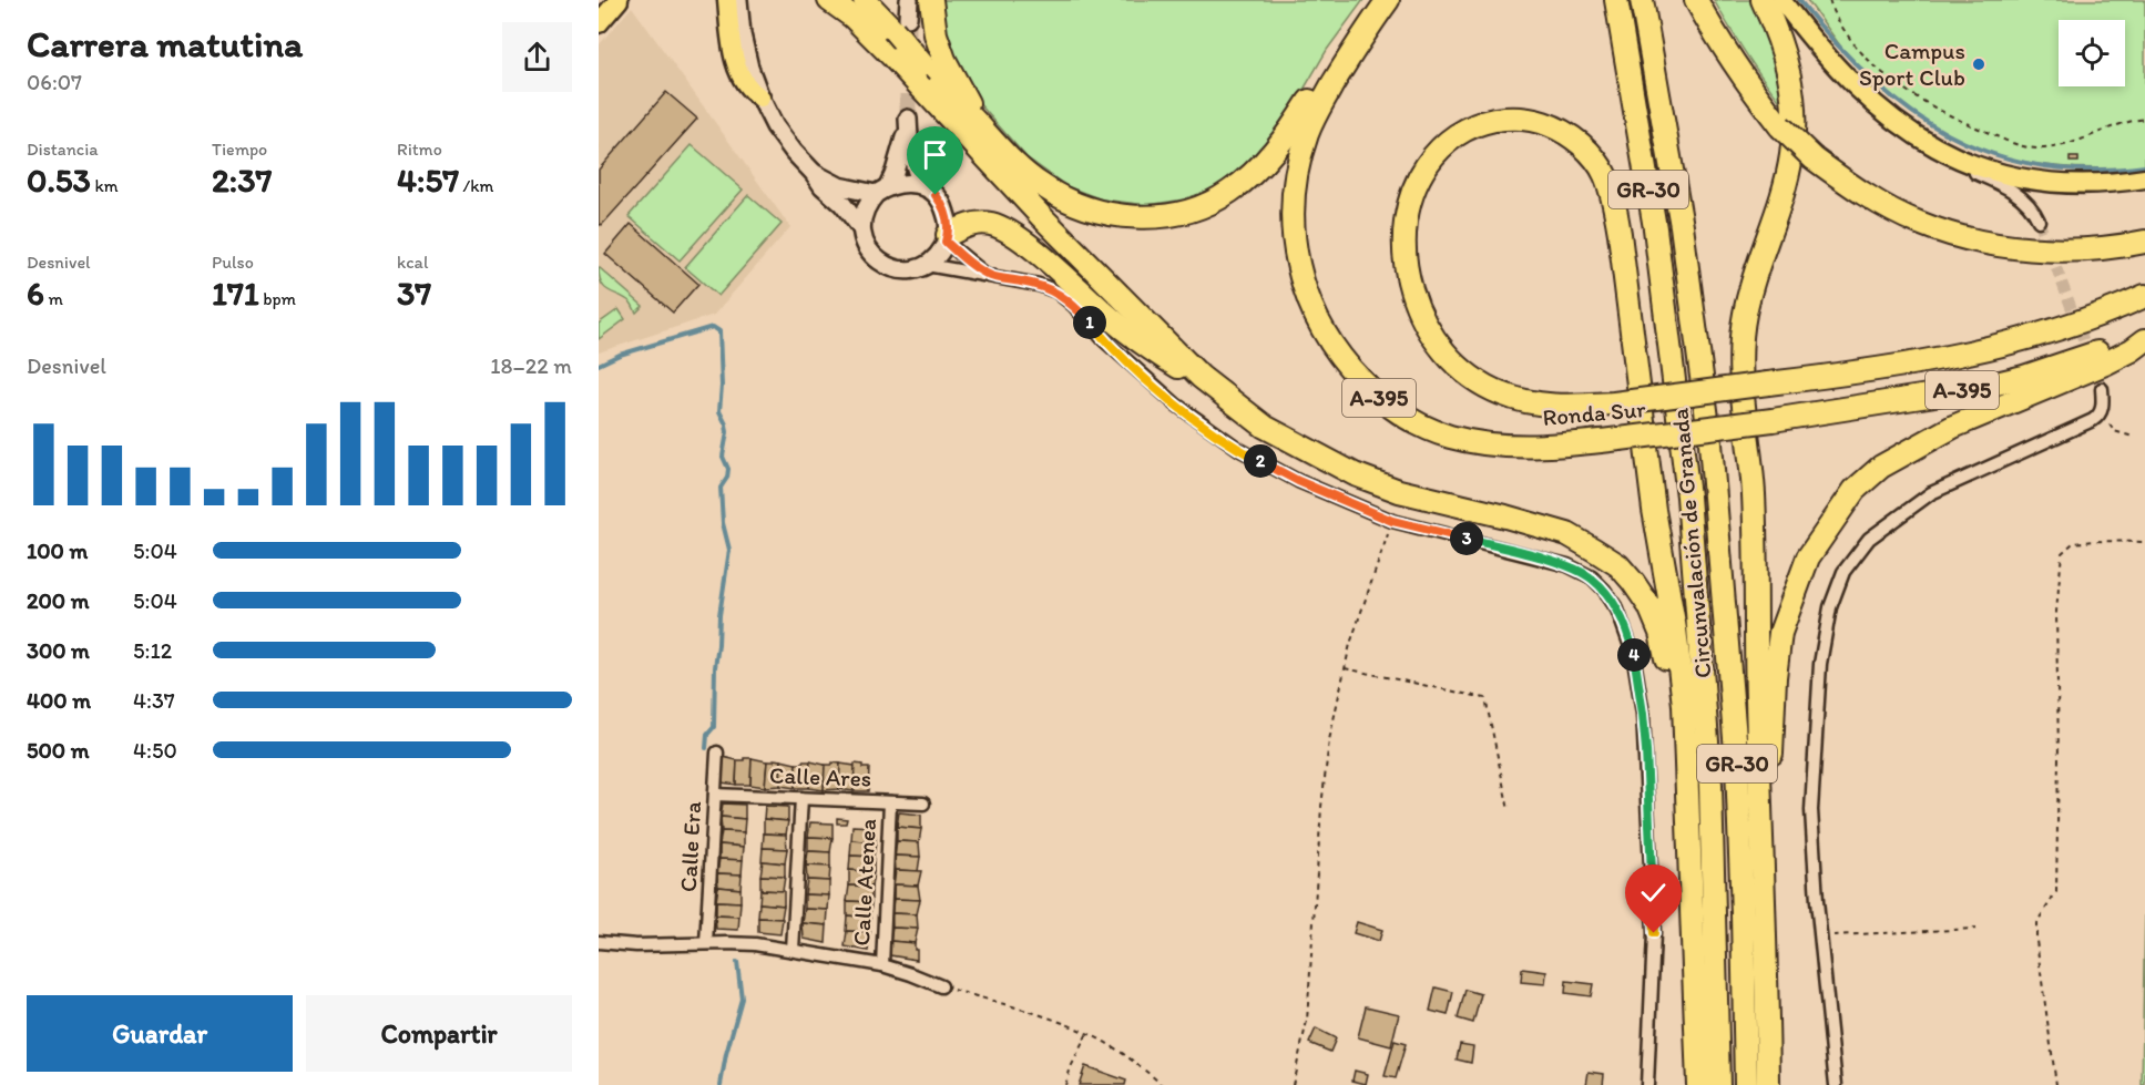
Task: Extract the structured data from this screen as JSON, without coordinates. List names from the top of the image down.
{
  "streets": {
    "highway": [
      "GR-30",
      "A-395",
      "Ronda Sur",
      "Circunvalación de Granada"
    ],
    "street": ["Calle Ares", "Calle Era", "Calle Atenea"]
  },
  "crossings": [
    ["Calle Ares", "Calle Era"],
    ["Calle Ares", "Calle Atenea"]
  ],
  "places": ["Campus Sport Club"],
  "page": {
    "heading": ["Carrera matutina", "06:07"],
    "stats": [
      ["Distancia", "0.53 km"],
      ["Tiempo", "2:37"],
      ["Ritmo", "4:57 /km"],
      ["Desnivel", "6 m"],
      ["Pulso", "171 bpm"],
      ["kcal", "37"]
    ],
    "pins": [
      "1",
      "2",
      "3",
      "4"
    ],
    "chart": ["Desnivel", "18–22 m"],
    "list": [
      {
        "name": "100 m",
        "note": "5:04"
      },
      {
        "name": "200 m",
        "note": "5:04"
      },
      {
        "name": "300 m",
        "note": "5:12"
      },
      {
        "name": "400 m",
        "note": "4:37"
      },
      {
        "name": "500 m",
        "note": "4:50"
      }
    ],
    "buttons": ["Guardar", "Compartir"]
  }
}
